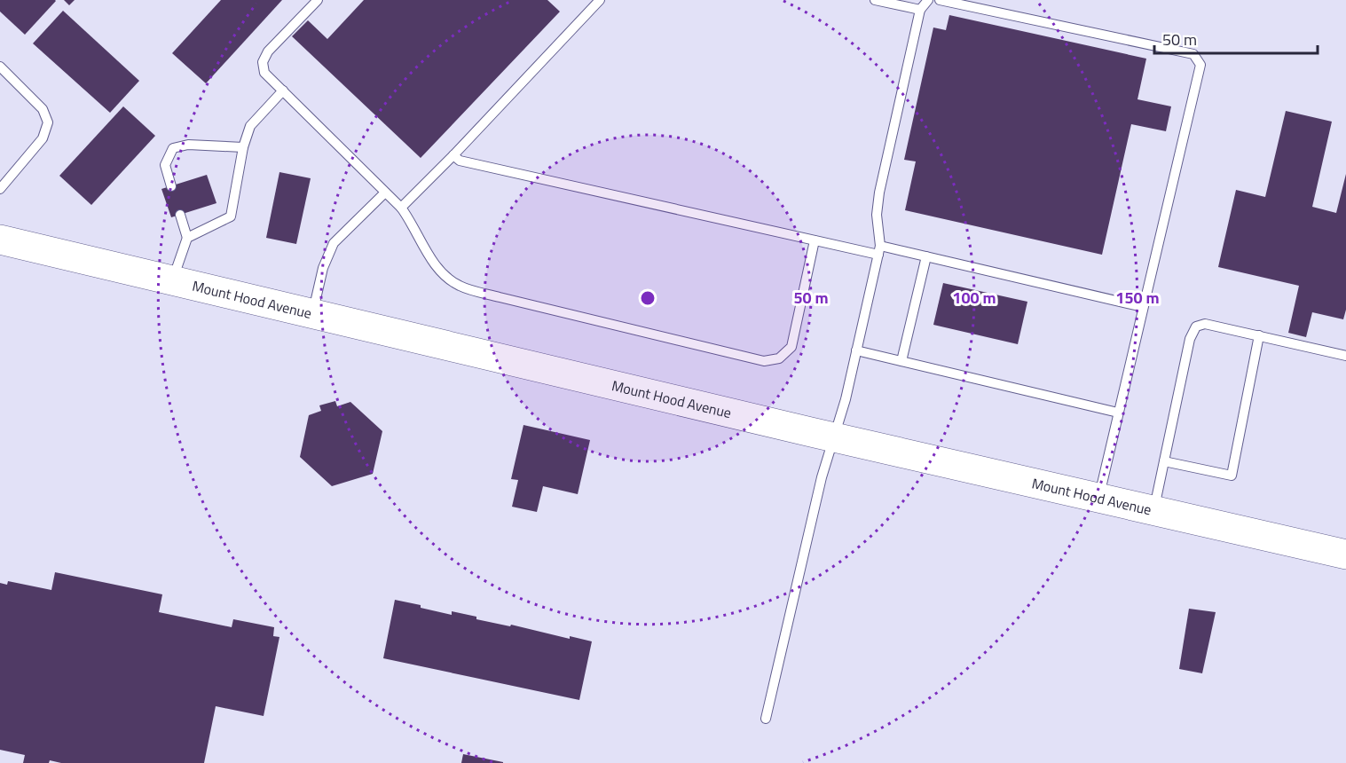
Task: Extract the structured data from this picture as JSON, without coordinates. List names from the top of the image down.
{
  "streets": {
    "main road": ["Mount Hood Avenue"]
  },
  "scale_bar": "50 m",
  "rings": ["50 m", "100 m", "150 m"]
}
